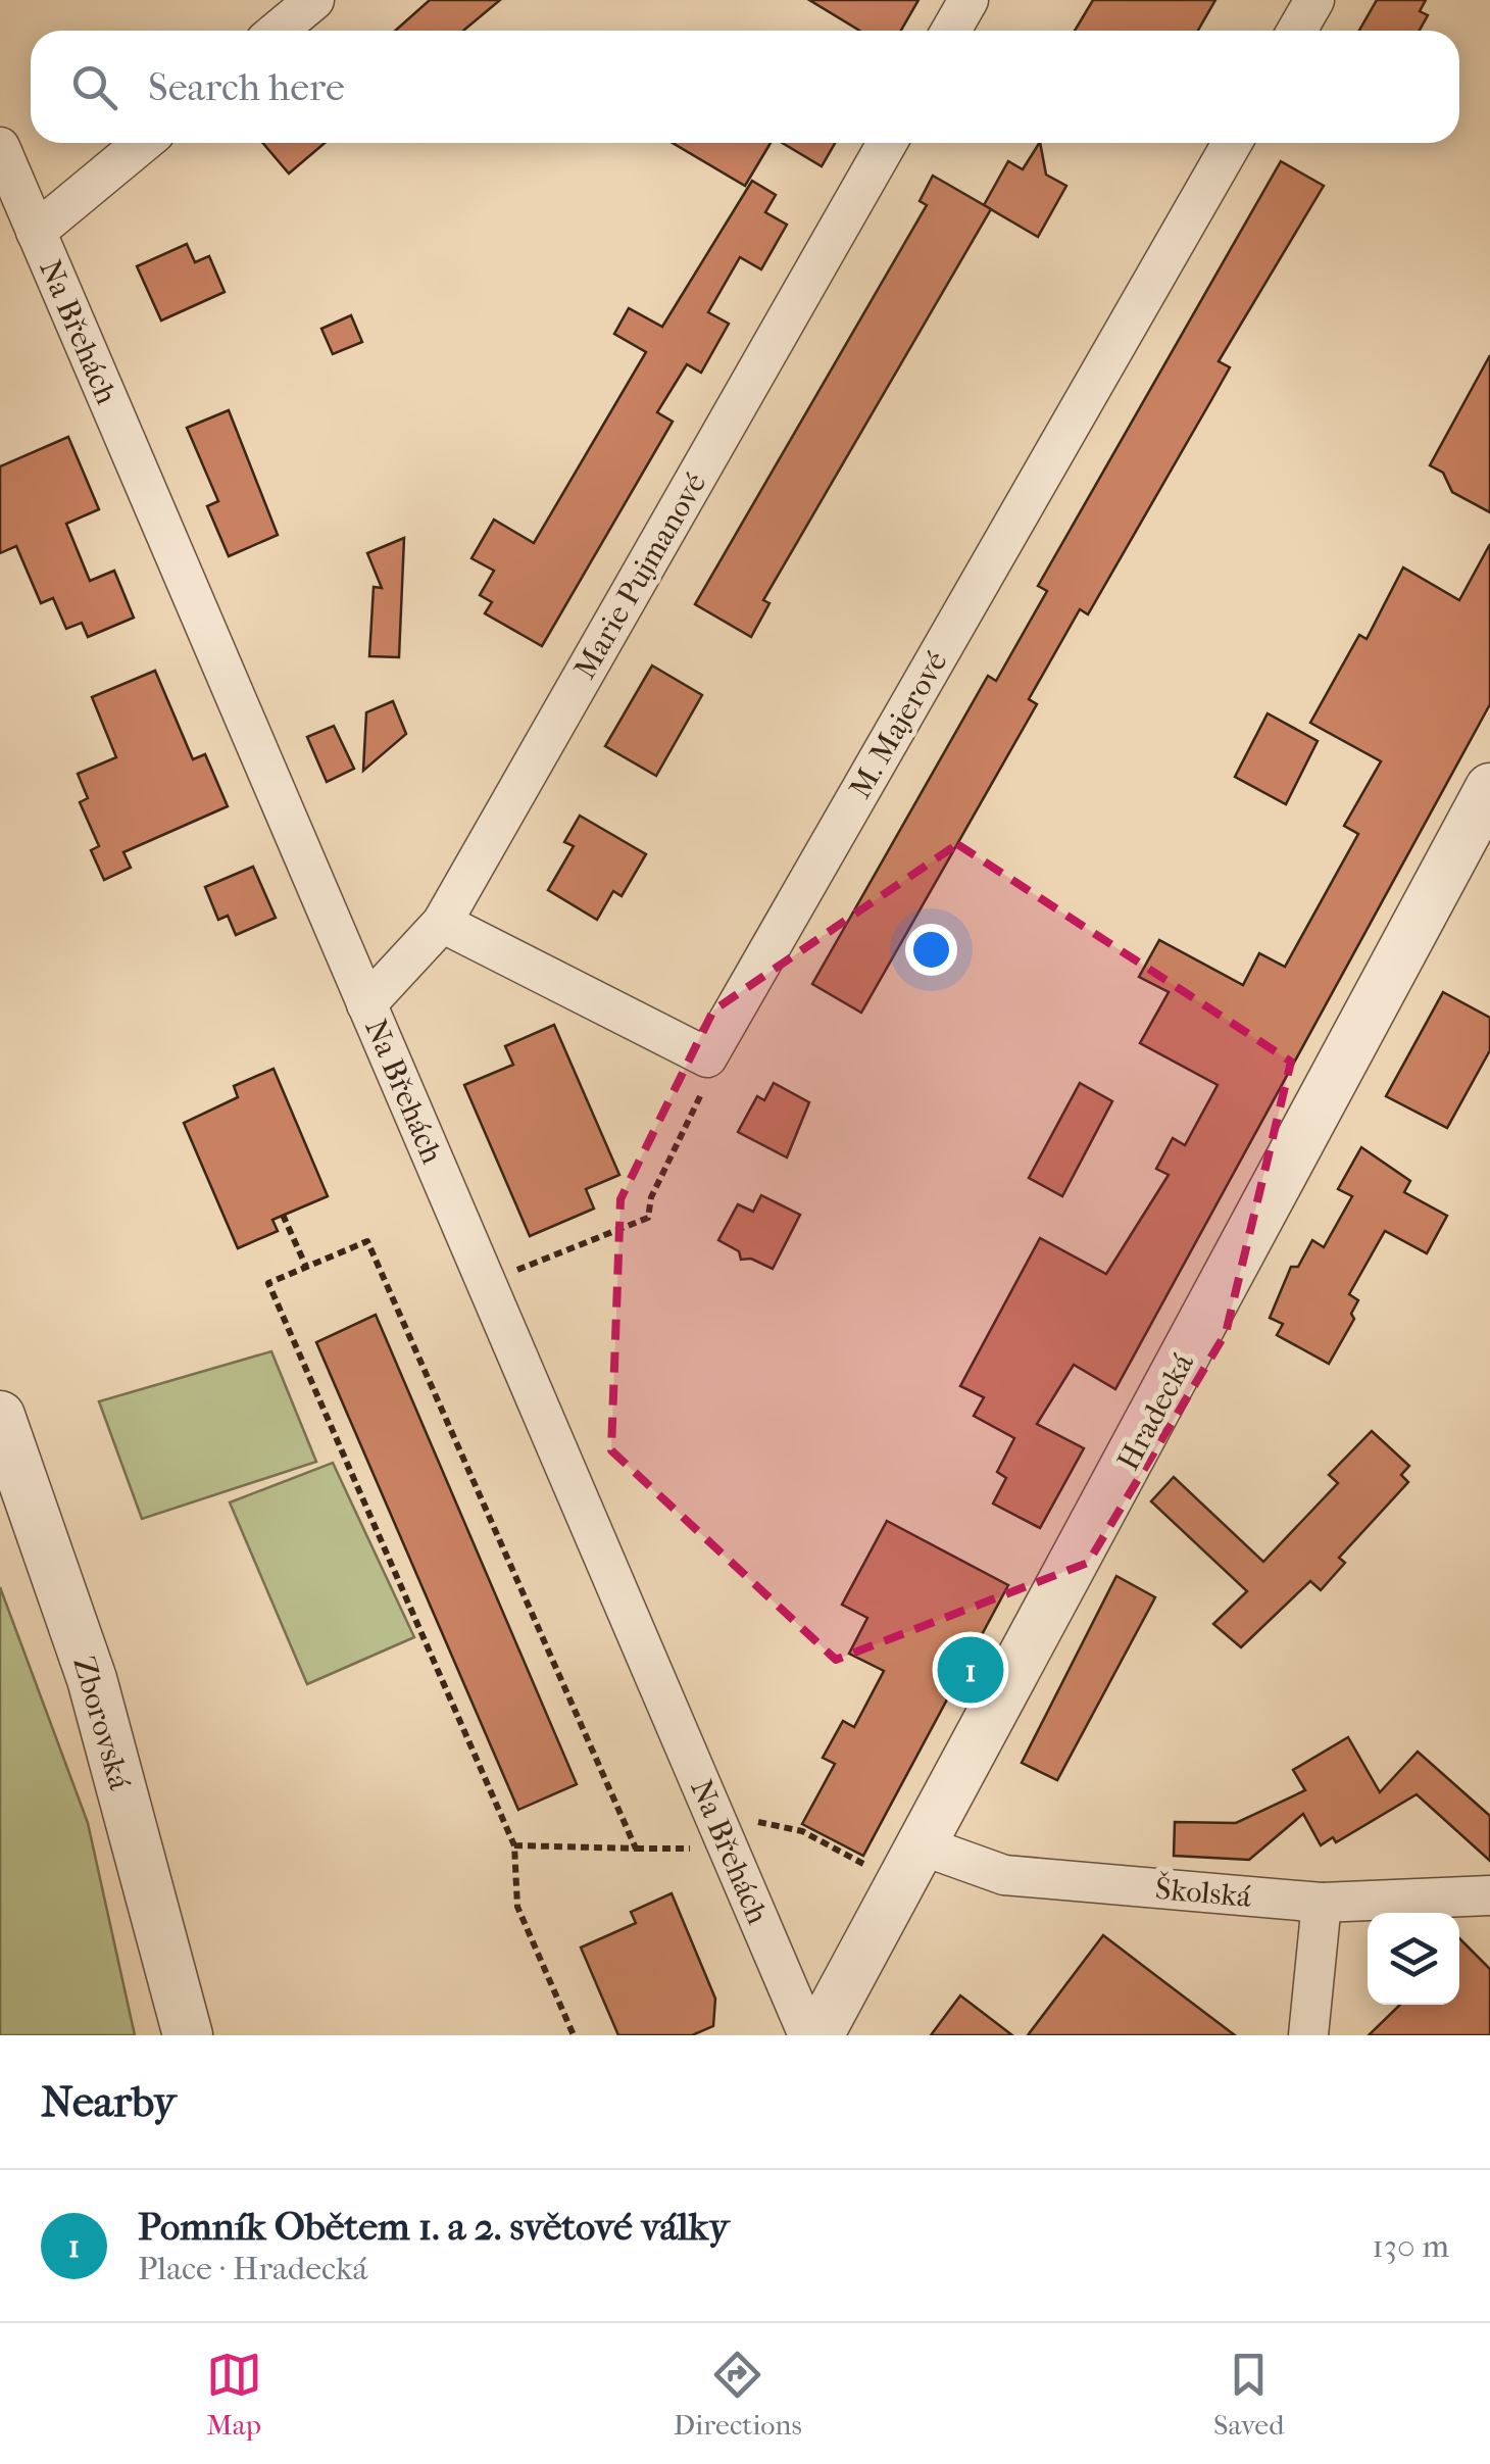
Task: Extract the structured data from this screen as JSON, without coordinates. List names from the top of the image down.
{
  "streets": {
    "street": [
      "Na Břehách",
      "Marie Pujmanové",
      "M. Majerové",
      "Hradecká",
      "Zborovská",
      "Školská"
    ]
  },
  "crossings": [
    ["Na Břehách", "Marie Pujmanové"],
    ["Marie Pujmanové", "M. Majerové"],
    ["Hradecká", "Školská"]
  ],
  "page": {
    "search": "Search here",
    "pins": "1",
    "heading": "Nearby",
    "list": [
      {
        "mark": "1",
        "name": "Pomník Obětem 1. a 2. světové války",
        "note": "Place · Hradecká",
        "value": "130 m"
      }
    ],
    "nav": ["Map", "Directions", "Saved"]
  }
}
